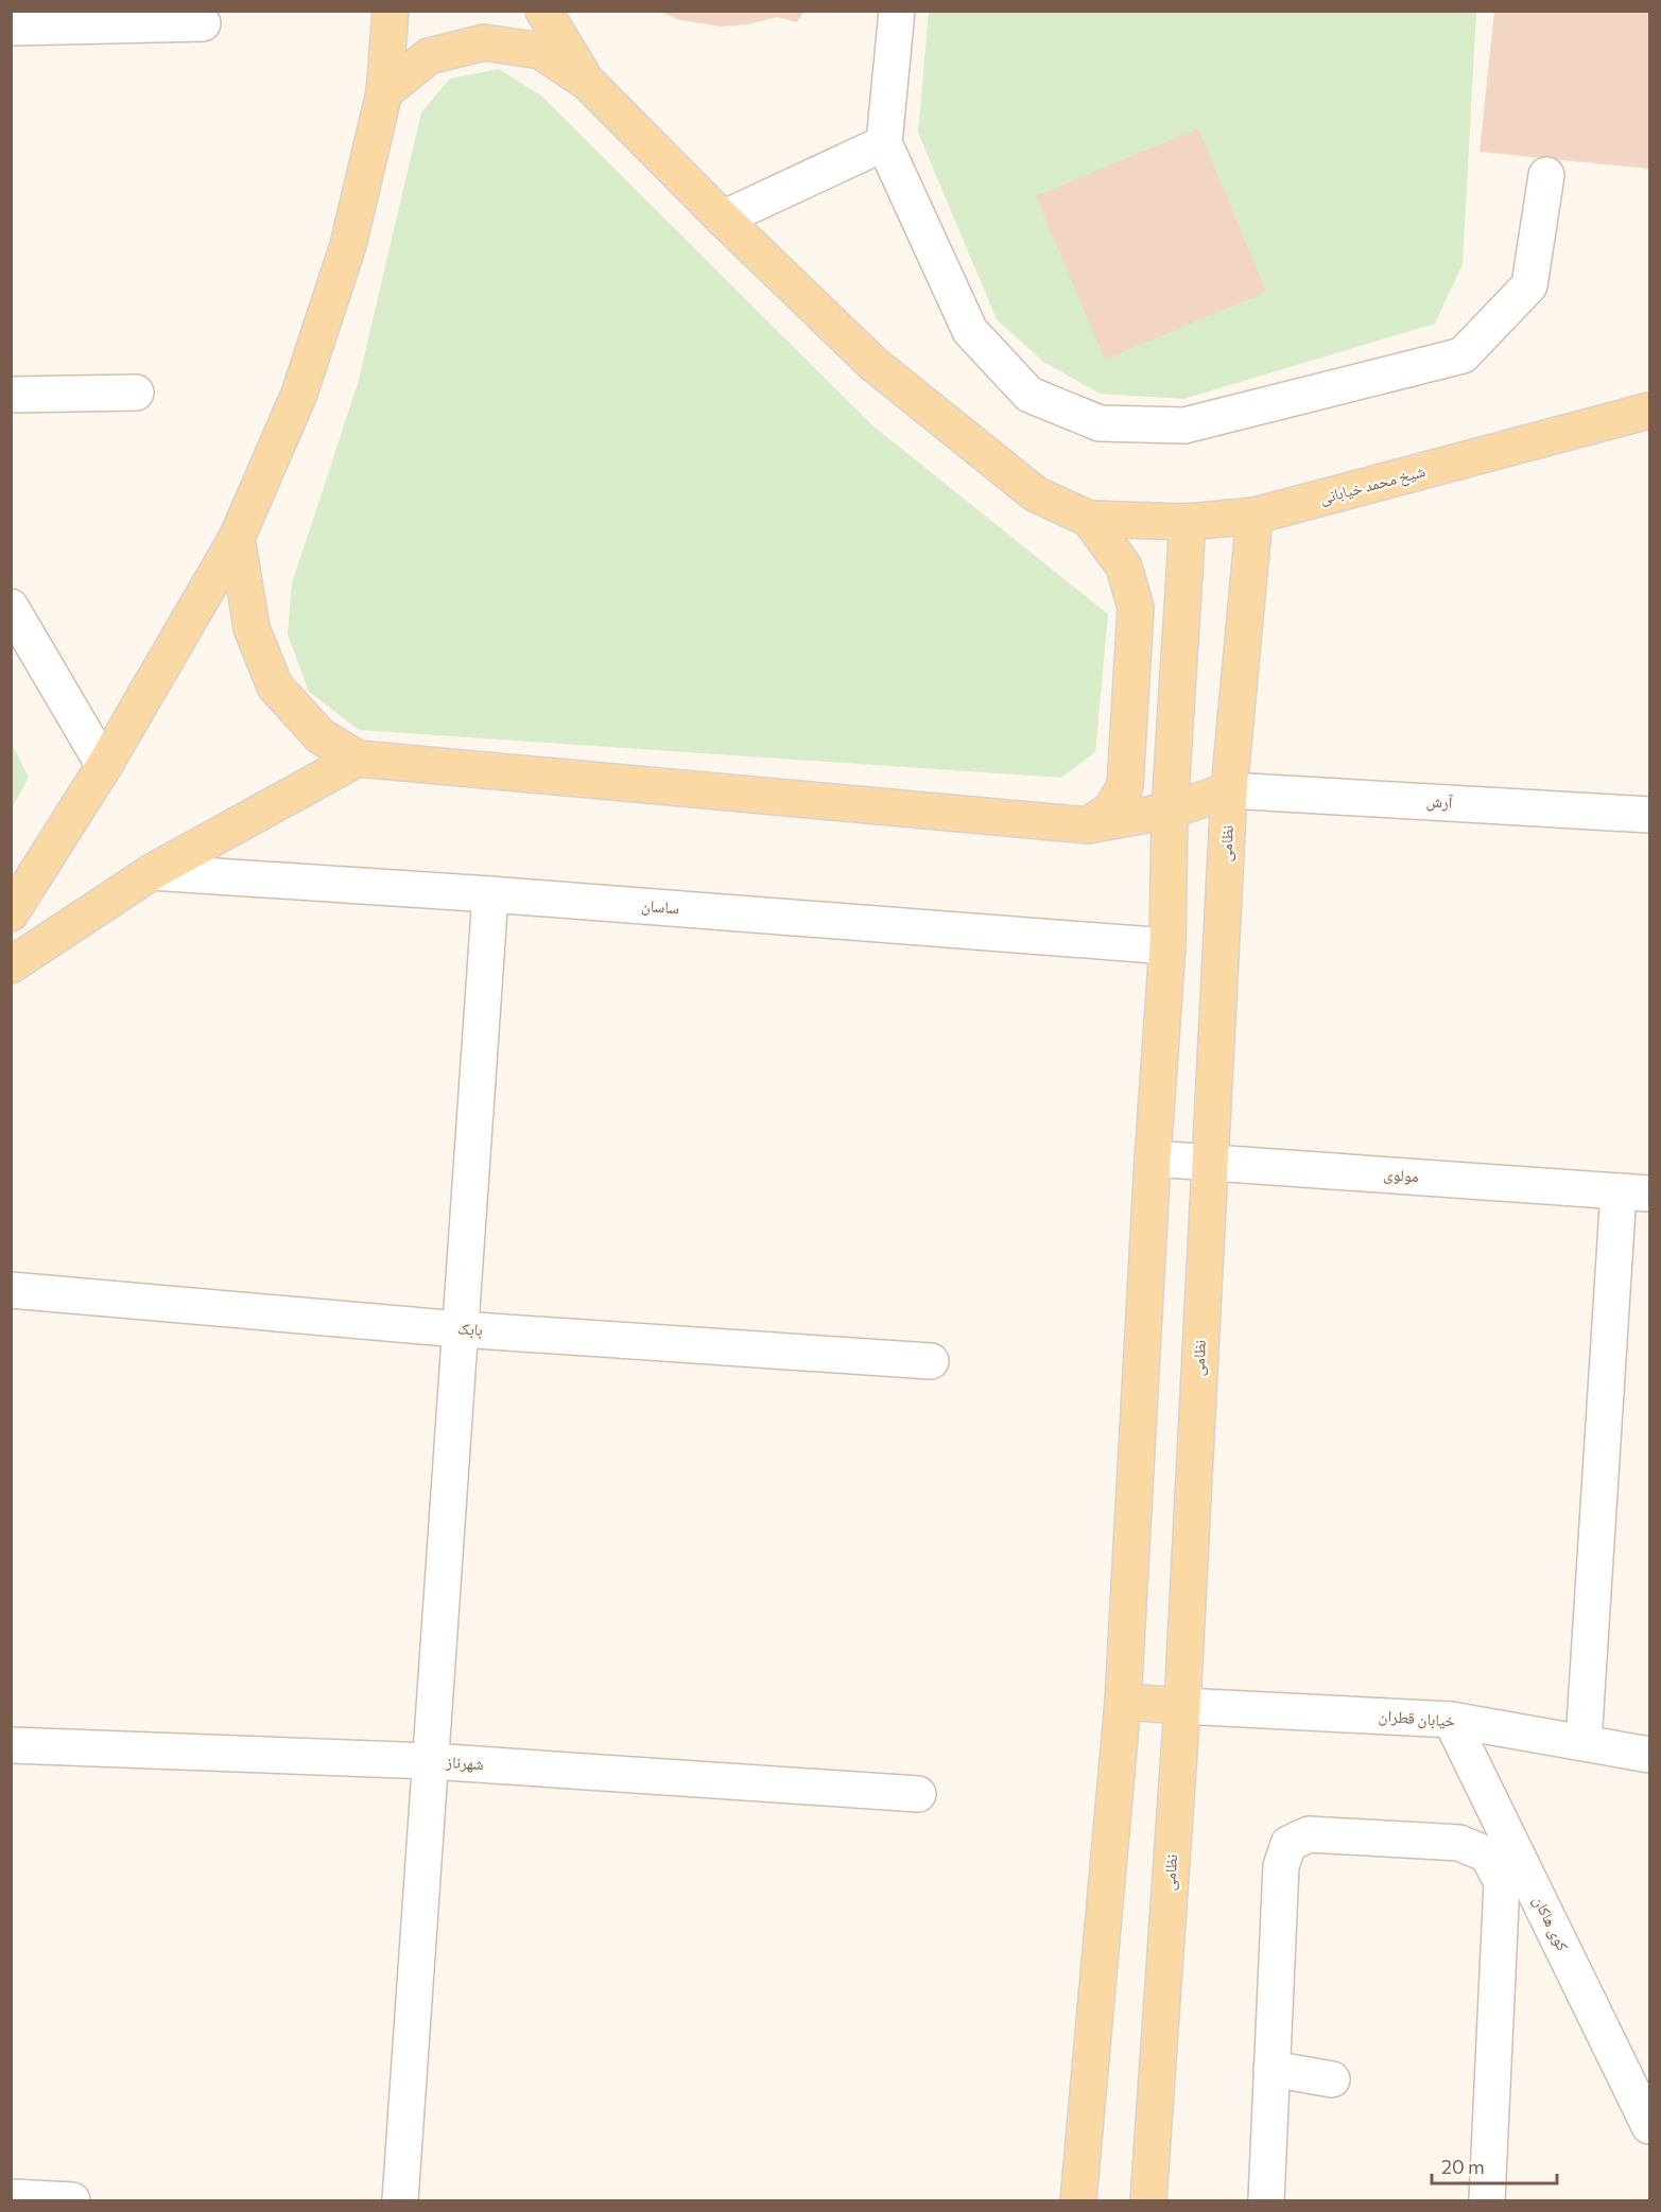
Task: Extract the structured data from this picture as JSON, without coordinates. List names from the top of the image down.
{
  "streets": {
    "main road": ["شیخ محمد خیابانی", "نظامی"],
    "street": [
      "آرش",
      "ساسان",
      "مولوی",
      "بابک",
      "خیابان قطران",
      "شهرناز",
      "کوی هاکان"
    ]
  },
  "crossings": [
    ["شیخ محمد خیابانی", "نظامی"],
    ["آرش", "نظامی"],
    ["نظامی", "مولوی"],
    ["نظامی", "خیابان قطران"],
    ["خیابان قطران", "کوی هاکان"]
  ],
  "scale_bar": "20 m"
}
